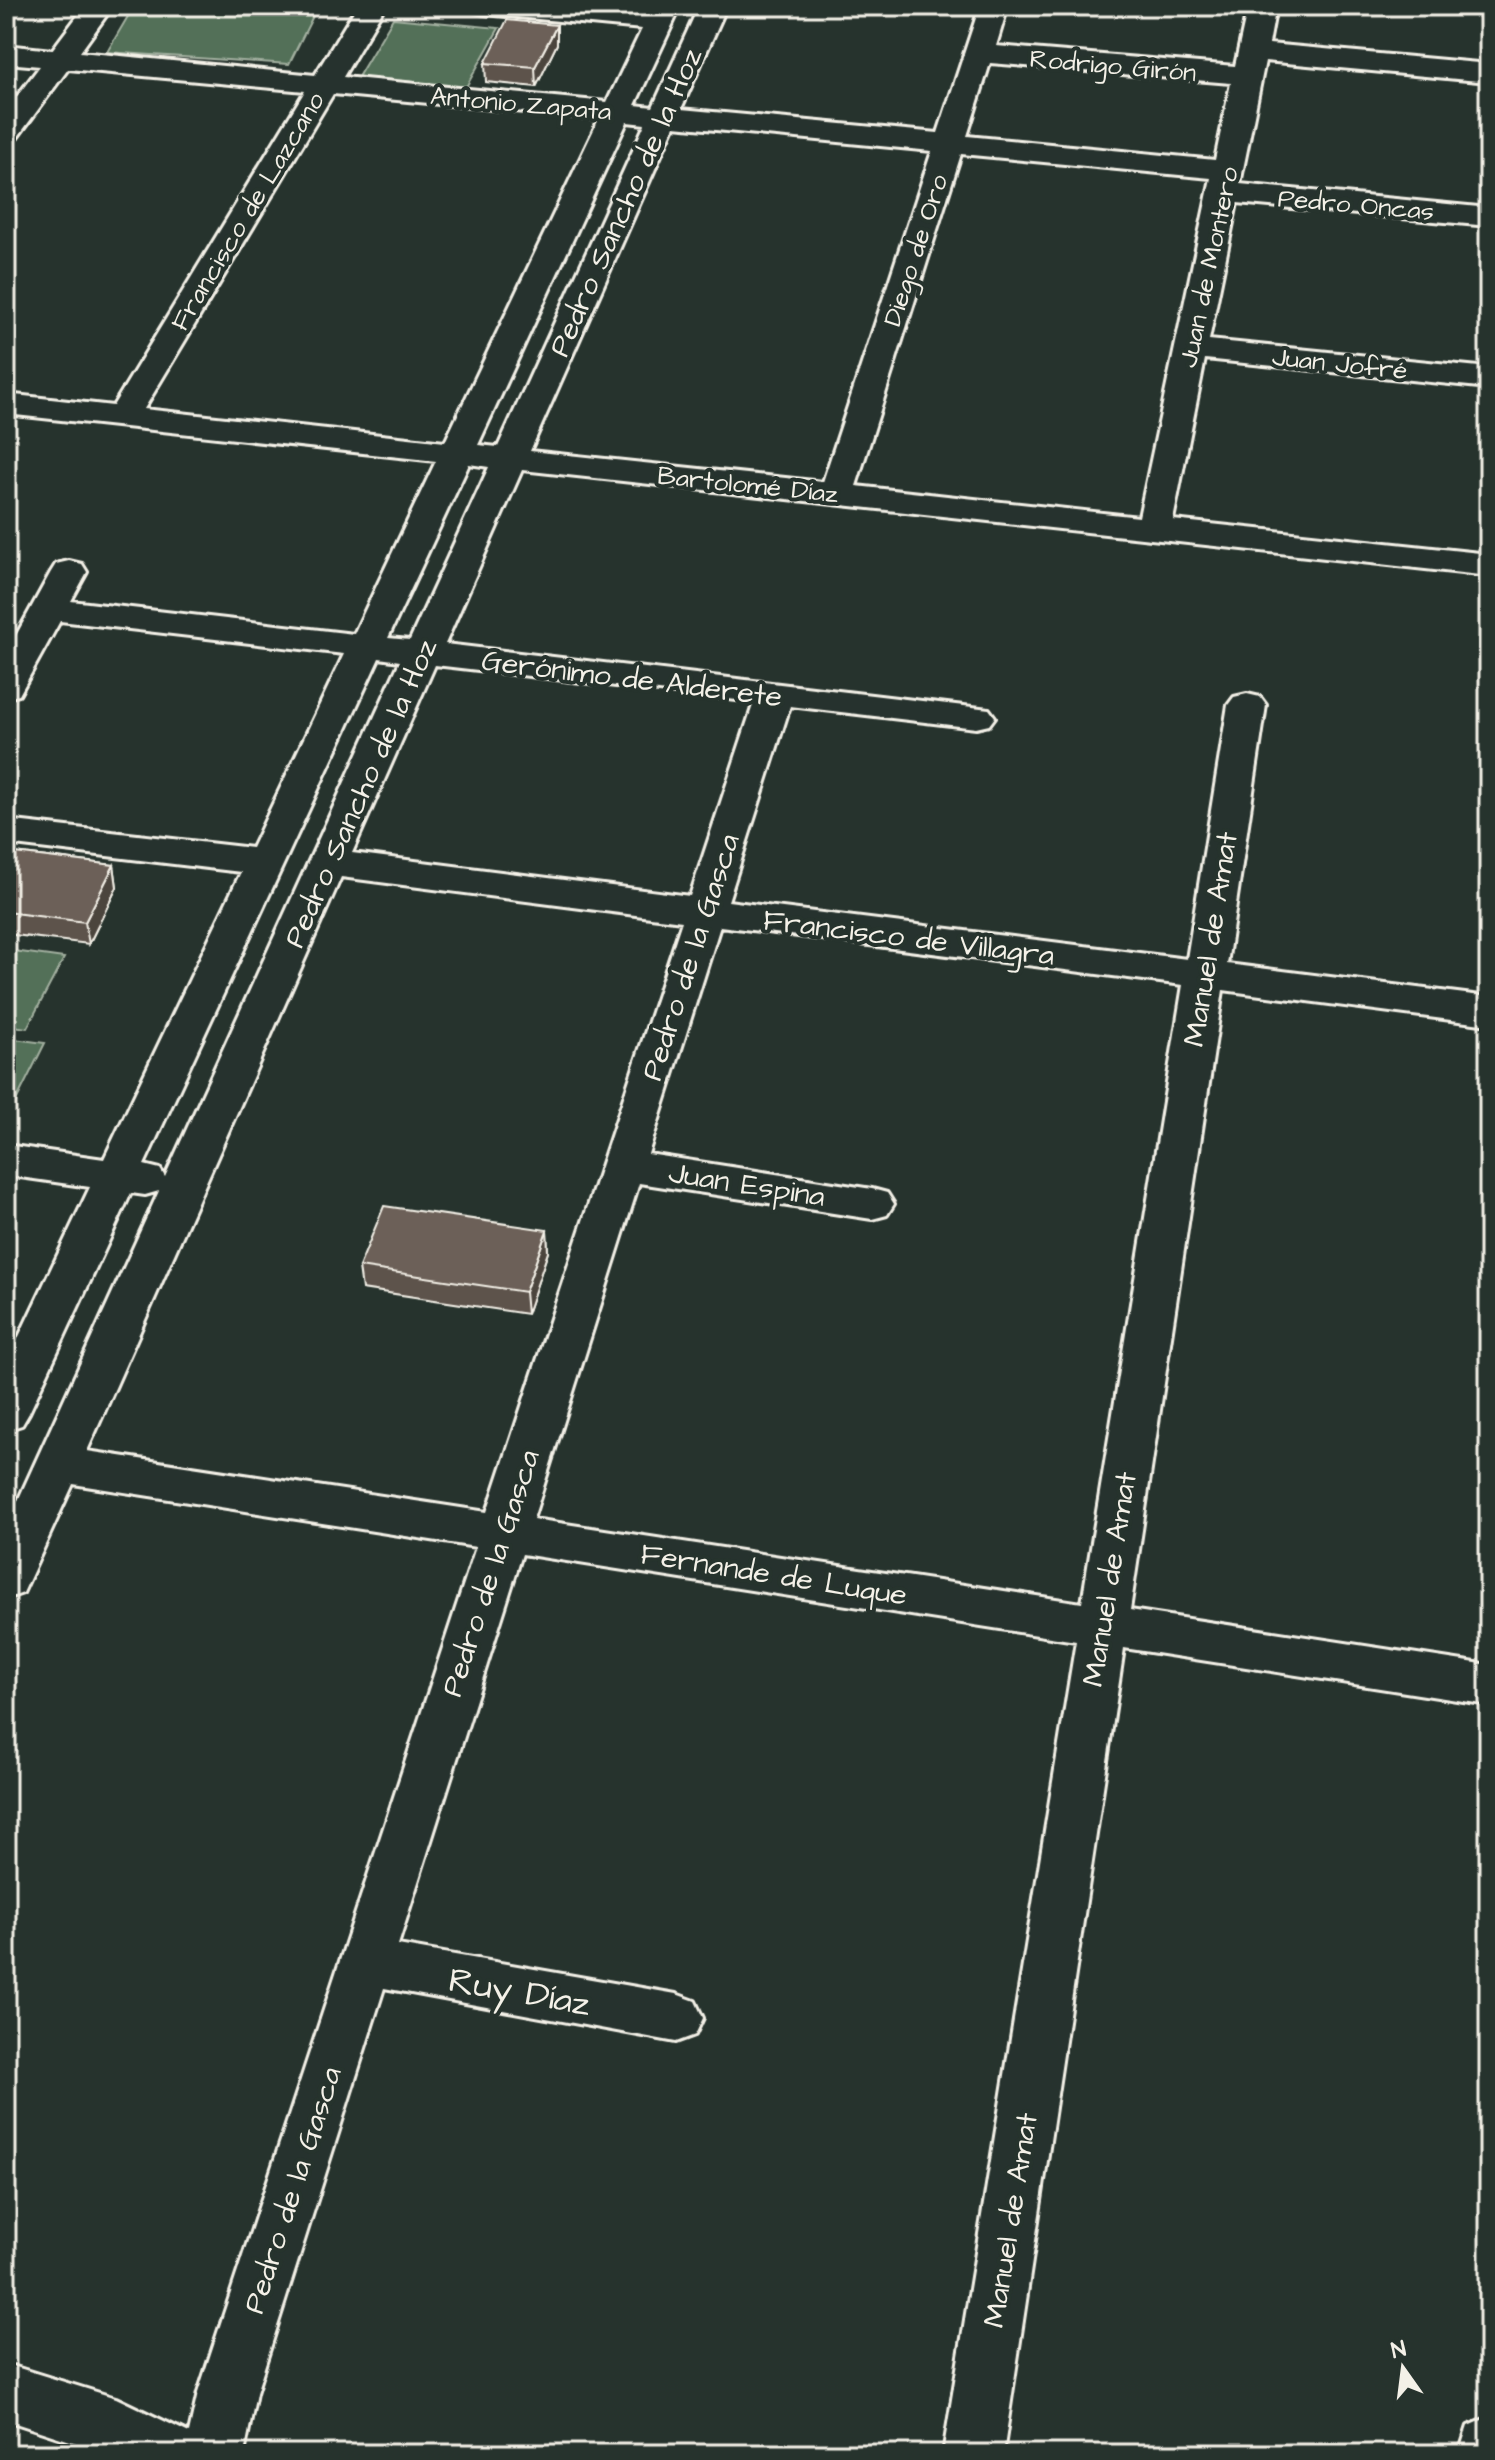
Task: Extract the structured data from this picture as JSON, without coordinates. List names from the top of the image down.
{
  "streets": {
    "street": [
      "Rodrigo Girón",
      "Antonio Zapata",
      "Pedro Sancho de la Hoz",
      "Pedro Oncas",
      "Francisco de Lazcano",
      "Diego de Oro",
      "Juan de Montero",
      "Juan Jofré",
      "Bartolomé Díaz",
      "Gerónimo de Alderete",
      "Francisco de Villagra",
      "Manuel de Amat",
      "Pedro de la Gasca",
      "Juan Espina",
      "Fernande de Luque",
      "Ruy Díaz"
    ]
  },
  "crossings": [
    ["Rodrigo Girón", "Diego de Oro"],
    ["Rodrigo Girón", "Juan de Montero"],
    ["Antonio Zapata", "Pedro Sancho de la Hoz"],
    ["Antonio Zapata", "Pedro Oncas"],
    ["Antonio Zapata", "Francisco de Lazcano"],
    ["Antonio Zapata", "Diego de Oro"],
    ["Antonio Zapata", "Juan de Montero"],
    ["Pedro Sancho de la Hoz", "Bartolomé Díaz"],
    ["Pedro Sancho de la Hoz", "Gerónimo de Alderete"],
    ["Pedro Sancho de la Hoz", "Francisco de Villagra"],
    ["Pedro Sancho de la Hoz", "Fernande de Luque"],
    ["Pedro Oncas", "Juan de Montero"],
    ["Francisco de Lazcano", "Bartolomé Díaz"],
    ["Diego de Oro", "Bartolomé Díaz"],
    ["Juan de Montero", "Juan Jofré"],
    ["Juan de Montero", "Bartolomé Díaz"],
    ["Gerónimo de Alderete", "Pedro de la Gasca"],
    ["Francisco de Villagra", "Manuel de Amat"],
    ["Francisco de Villagra", "Pedro de la Gasca"],
    ["Manuel de Amat", "Fernande de Luque"],
    ["Pedro de la Gasca", "Juan Espina"],
    ["Pedro de la Gasca", "Fernande de Luque"],
    ["Pedro de la Gasca", "Ruy Díaz"]
  ],
  "north": "top"
}
